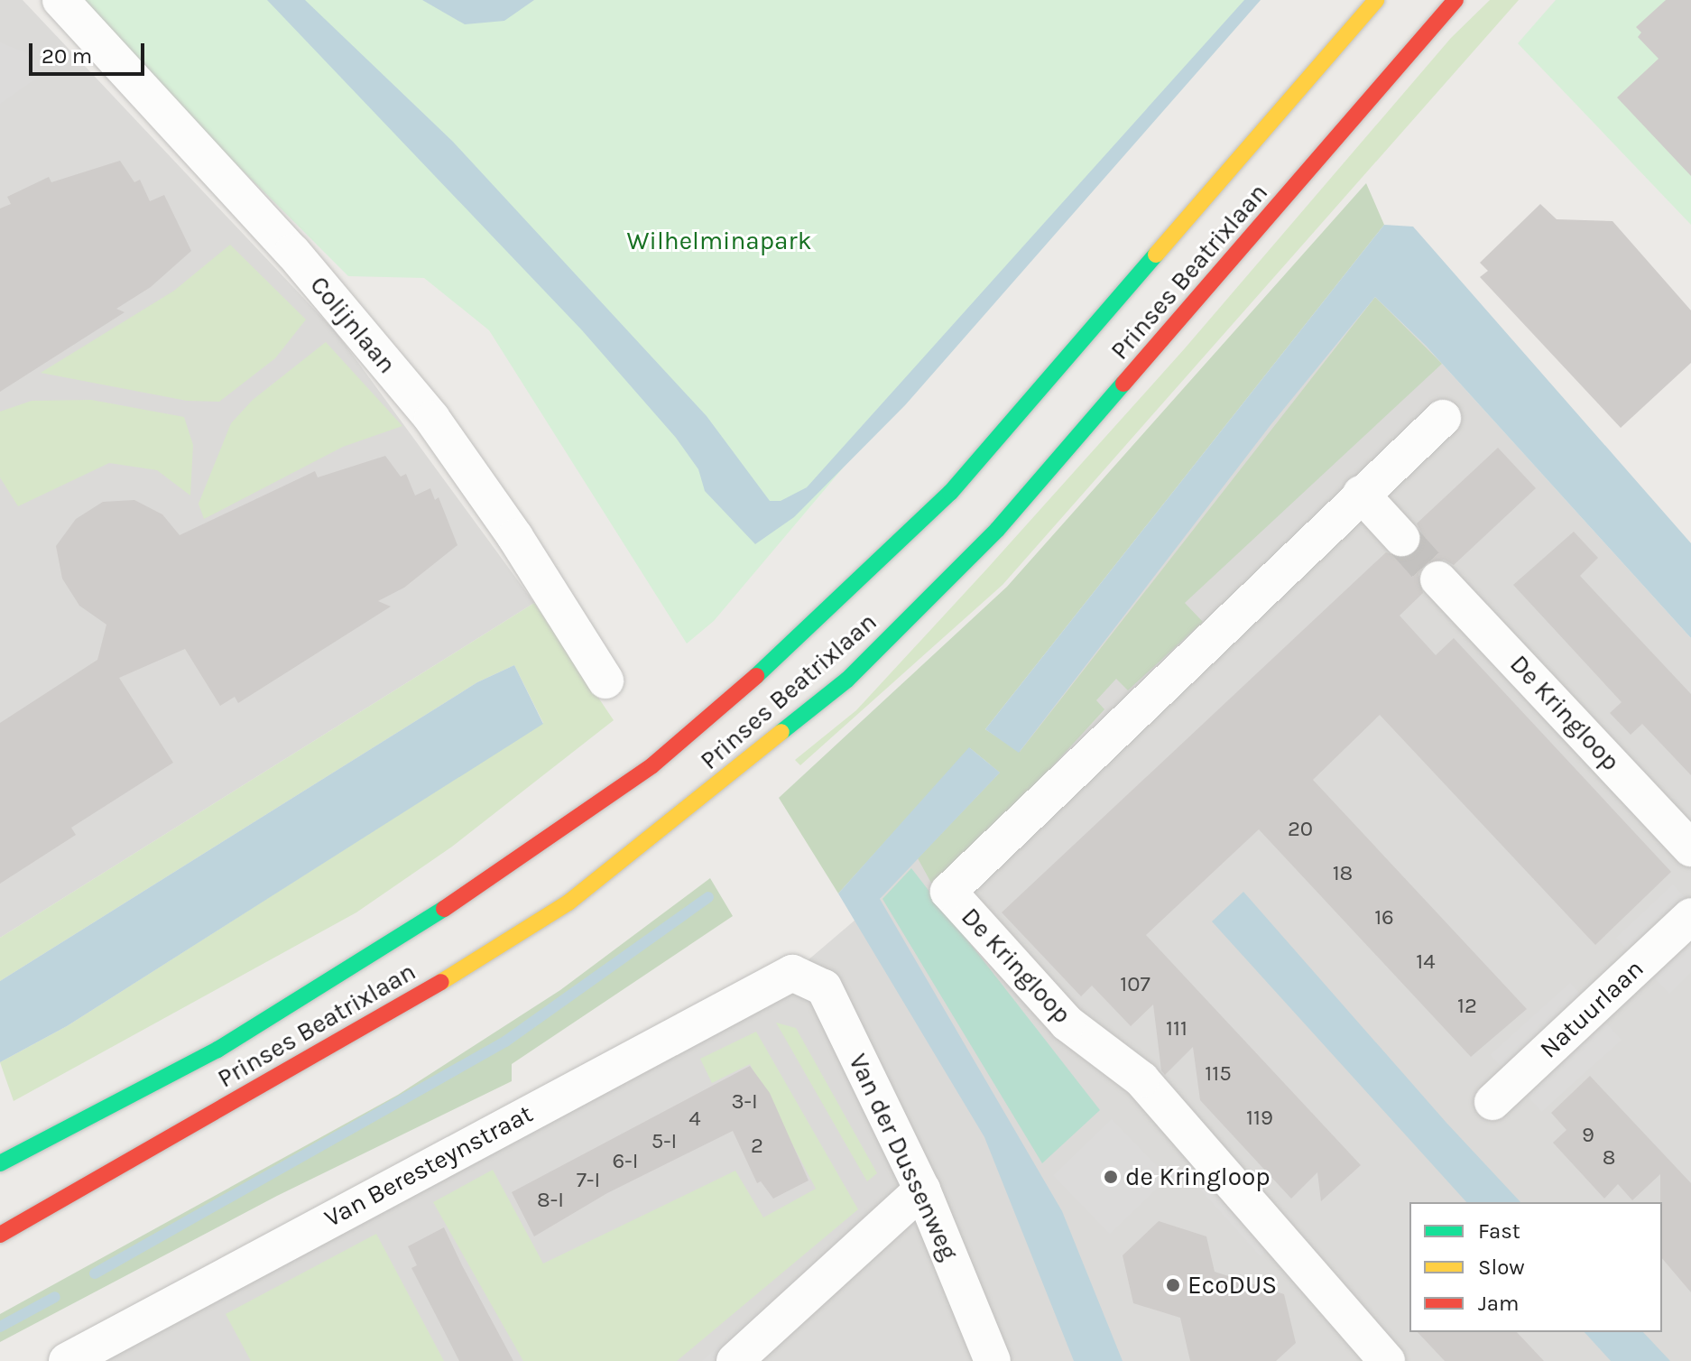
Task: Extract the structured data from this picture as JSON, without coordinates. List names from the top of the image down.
{
  "streets": {
    "main road": ["Prinses Beatrixlaan"],
    "street": [
      "Colijnlaan",
      "De Kringloop",
      "Natuurlaan",
      "Van der Dussenweg",
      "Van Beresteynstraat"
    ]
  },
  "crossings": [
    ["Van der Dussenweg", "Van Beresteynstraat"]
  ],
  "parks": ["Wilhelminapark"],
  "places": ["de Kringloop", "EcoDUS"],
  "house_numbers": [
    "20",
    "18",
    "16",
    "14",
    "107",
    "12",
    "111",
    "115",
    "3-I",
    "119",
    "4",
    "9",
    "5-I",
    "2",
    "8",
    "6-I",
    "7-I",
    "8-I"
  ],
  "legend": ["Fast", "Slow", "Jam"],
  "scale_bar": "20 m"
}
